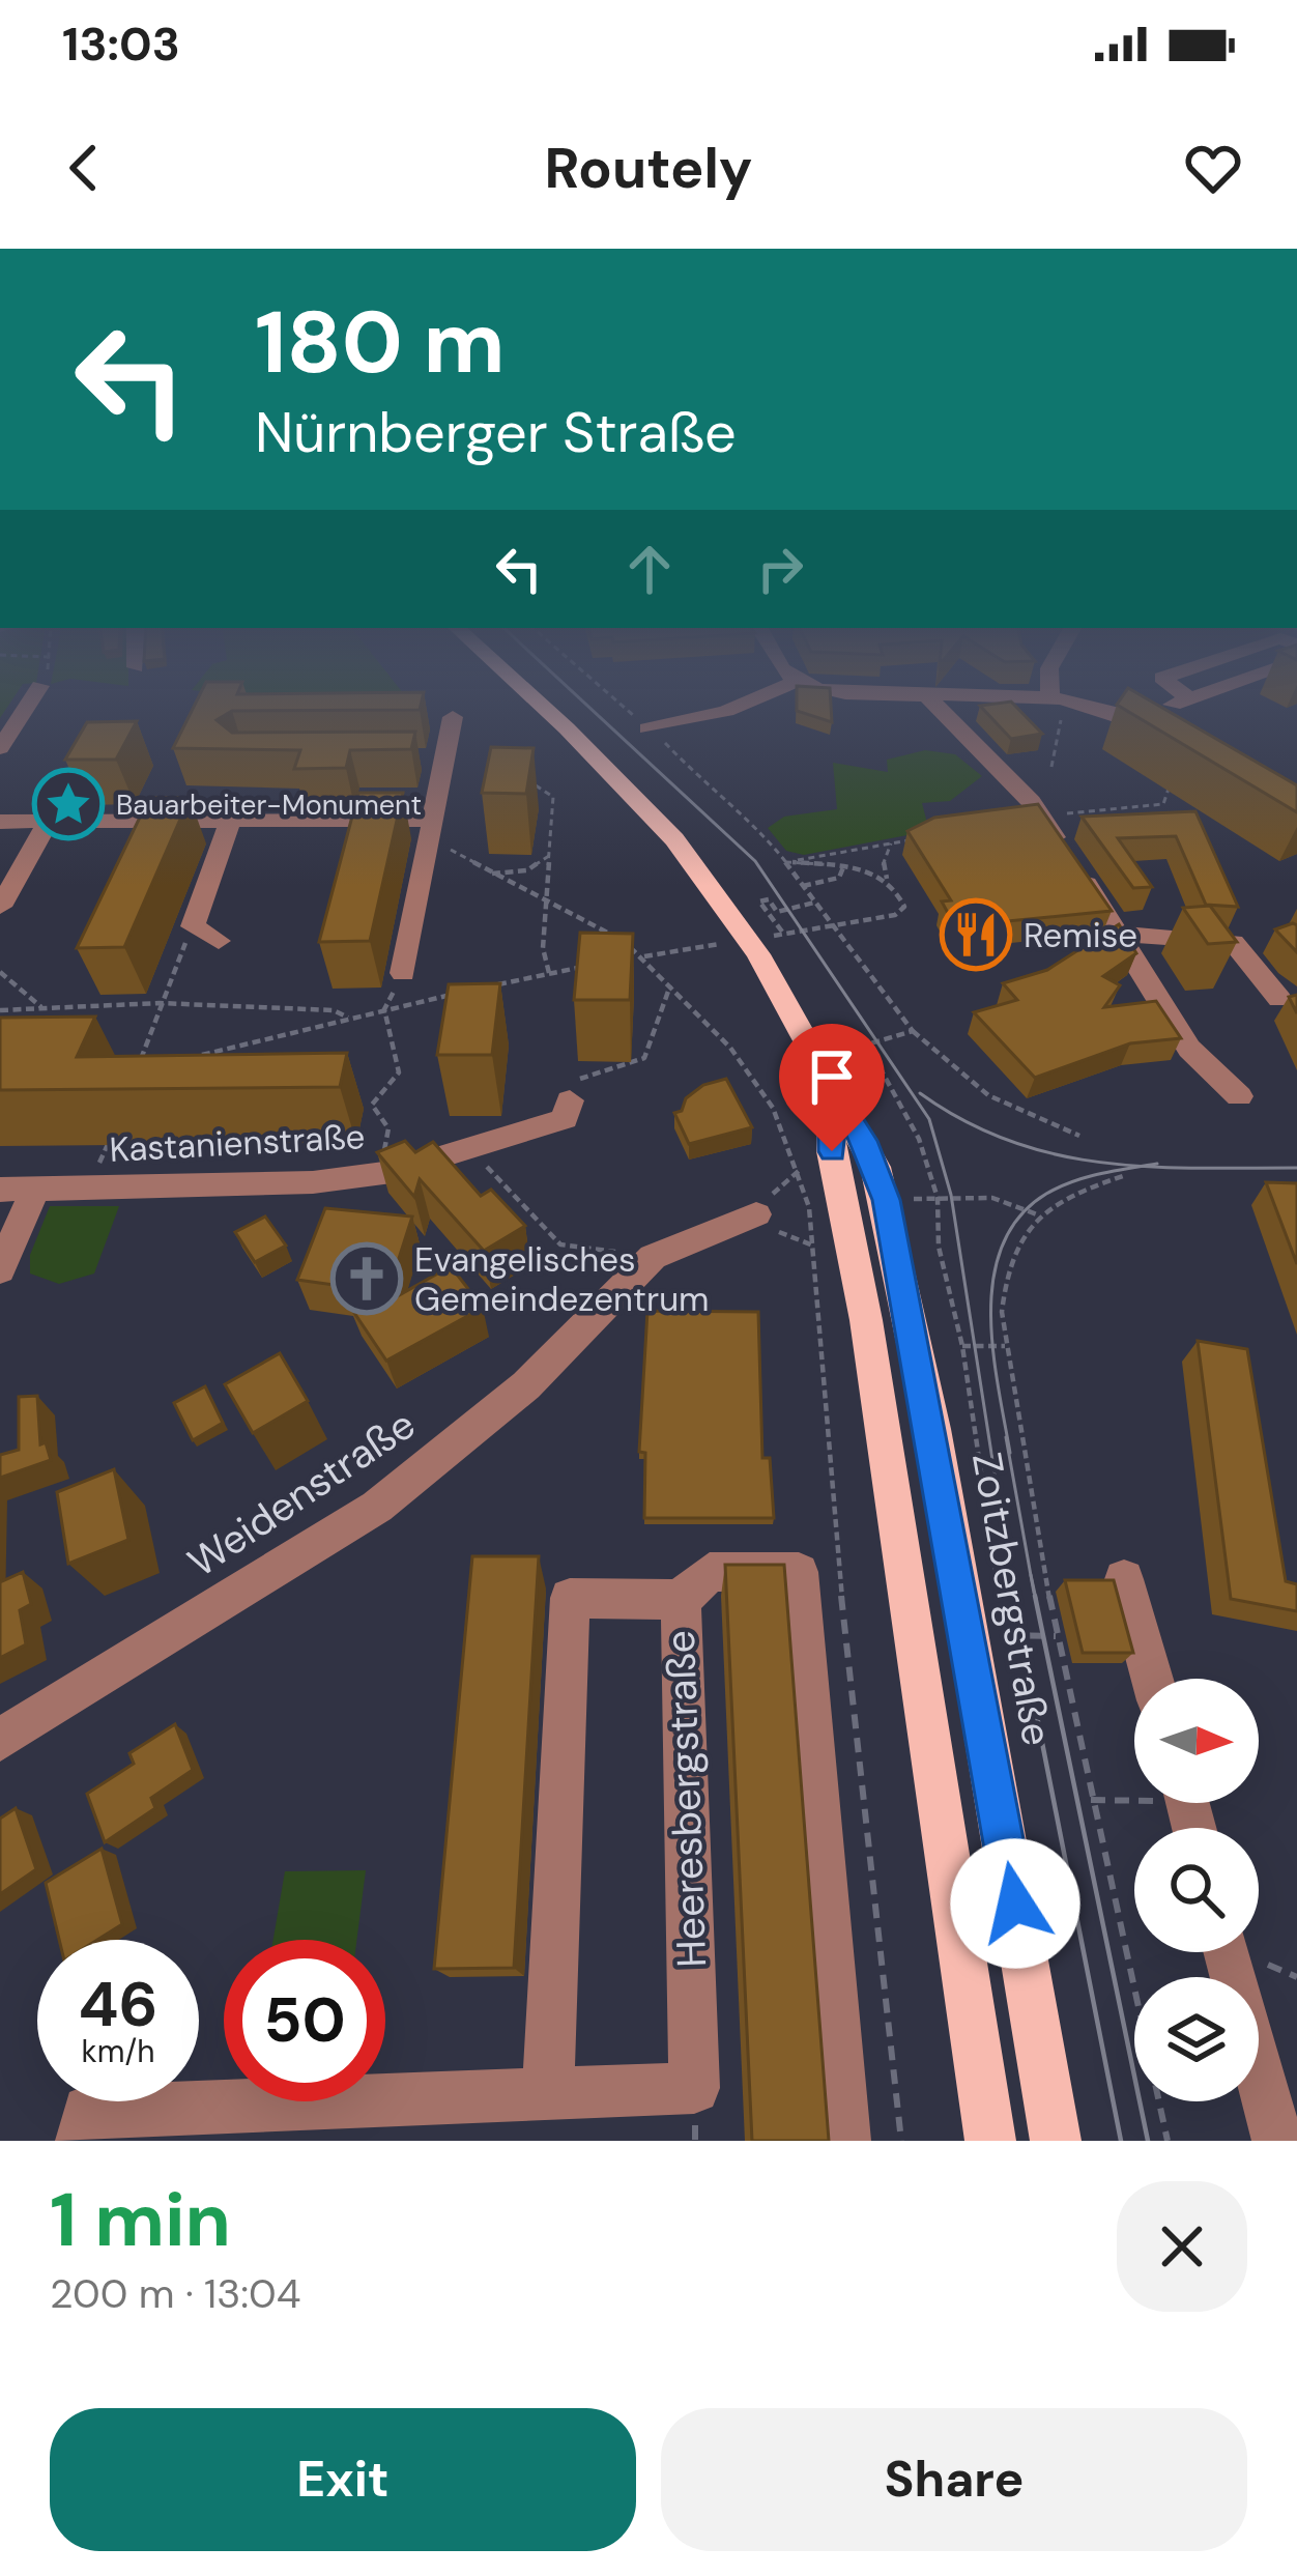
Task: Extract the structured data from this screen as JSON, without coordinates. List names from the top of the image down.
{
  "streets": {
    "main road": ["Zoitzbergstraße"],
    "street": ["Kastanienstraße", "Weidenstraße", "Heeresbergstraße"]
  },
  "places": {
    "place": ["Bauarbeiter-Monument"],
    "restaurant": ["Remise"],
    "church": ["Evangelisches Gemeindezentrum"]
  },
  "north": "right",
  "page": {
    "status": "13:03",
    "header": "Routely",
    "turn": ["180 m", "Nürnberger Straße"],
    "speed": "46 km/h",
    "limit": "50",
    "heading": ["1 min", "200 m · 13:04"],
    "buttons": ["Exit", "Share"]
  }
}
